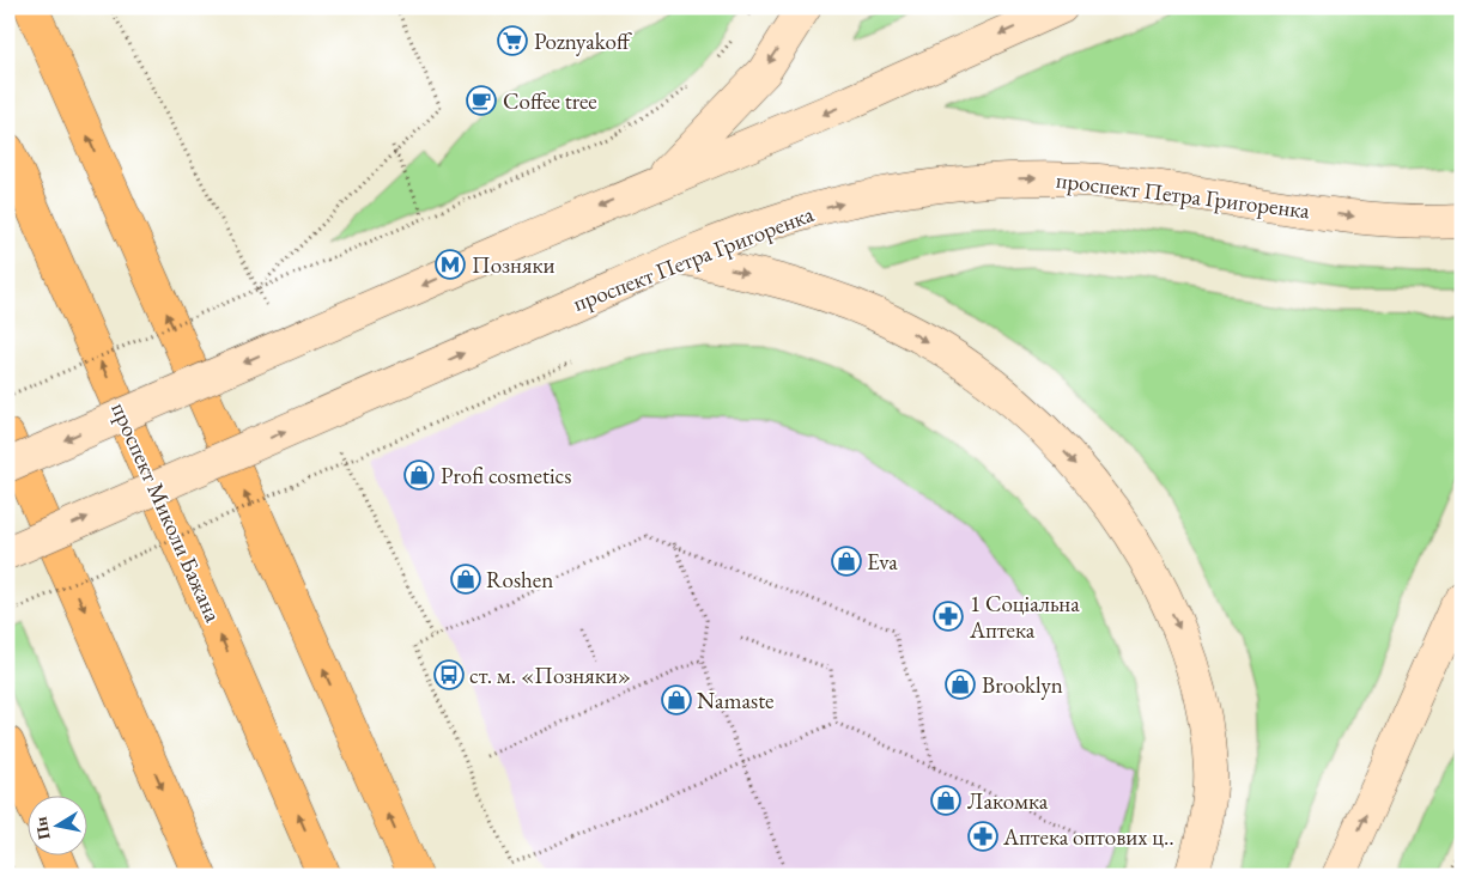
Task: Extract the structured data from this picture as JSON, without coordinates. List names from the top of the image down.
{
  "streets": {
    "highway": ["проспект Миколи Бажана"],
    "main road": ["проспект Петра Григоренка"]
  },
  "places": {
    "supermarket": ["Poznyakoff"],
    "cafe": ["Coffee tree"],
    "metro station": ["Позняки"],
    "shop": [
      "Profi cosmetics",
      "Eva",
      "Roshen",
      "Brooklyn",
      "Namaste",
      "Лакомка"
    ],
    "pharmacy": ["1 Соціальна Аптека", "Аптека оптових ц‥"],
    "bus stop": ["ст. м. «Позняки»"]
  },
  "north": "left"
}
